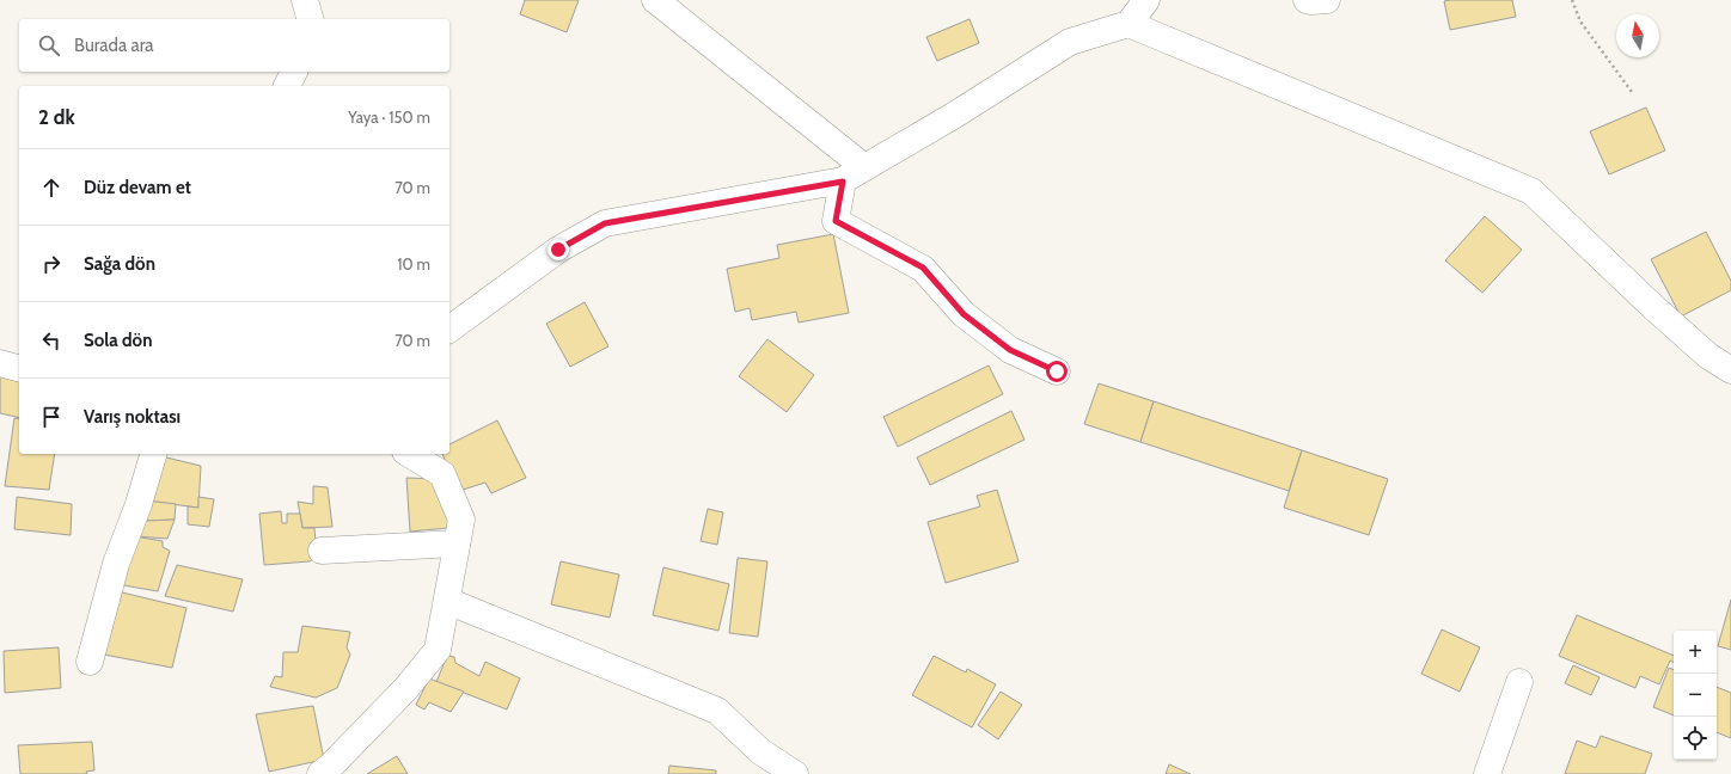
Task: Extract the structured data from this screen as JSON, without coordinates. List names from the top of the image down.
{
  "north": "top",
  "page": {
    "search": "Burada ara",
    "heading": ["2 dk", "Yaya · 150 m"],
    "list": [
      ["Düz devam et", "70 m"],
      ["Sağa dön", "10 m"],
      ["Sola dön", "70 m"],
      "Varış noktası"
    ],
    "map_buttons": ["+", "−"]
  }
}
